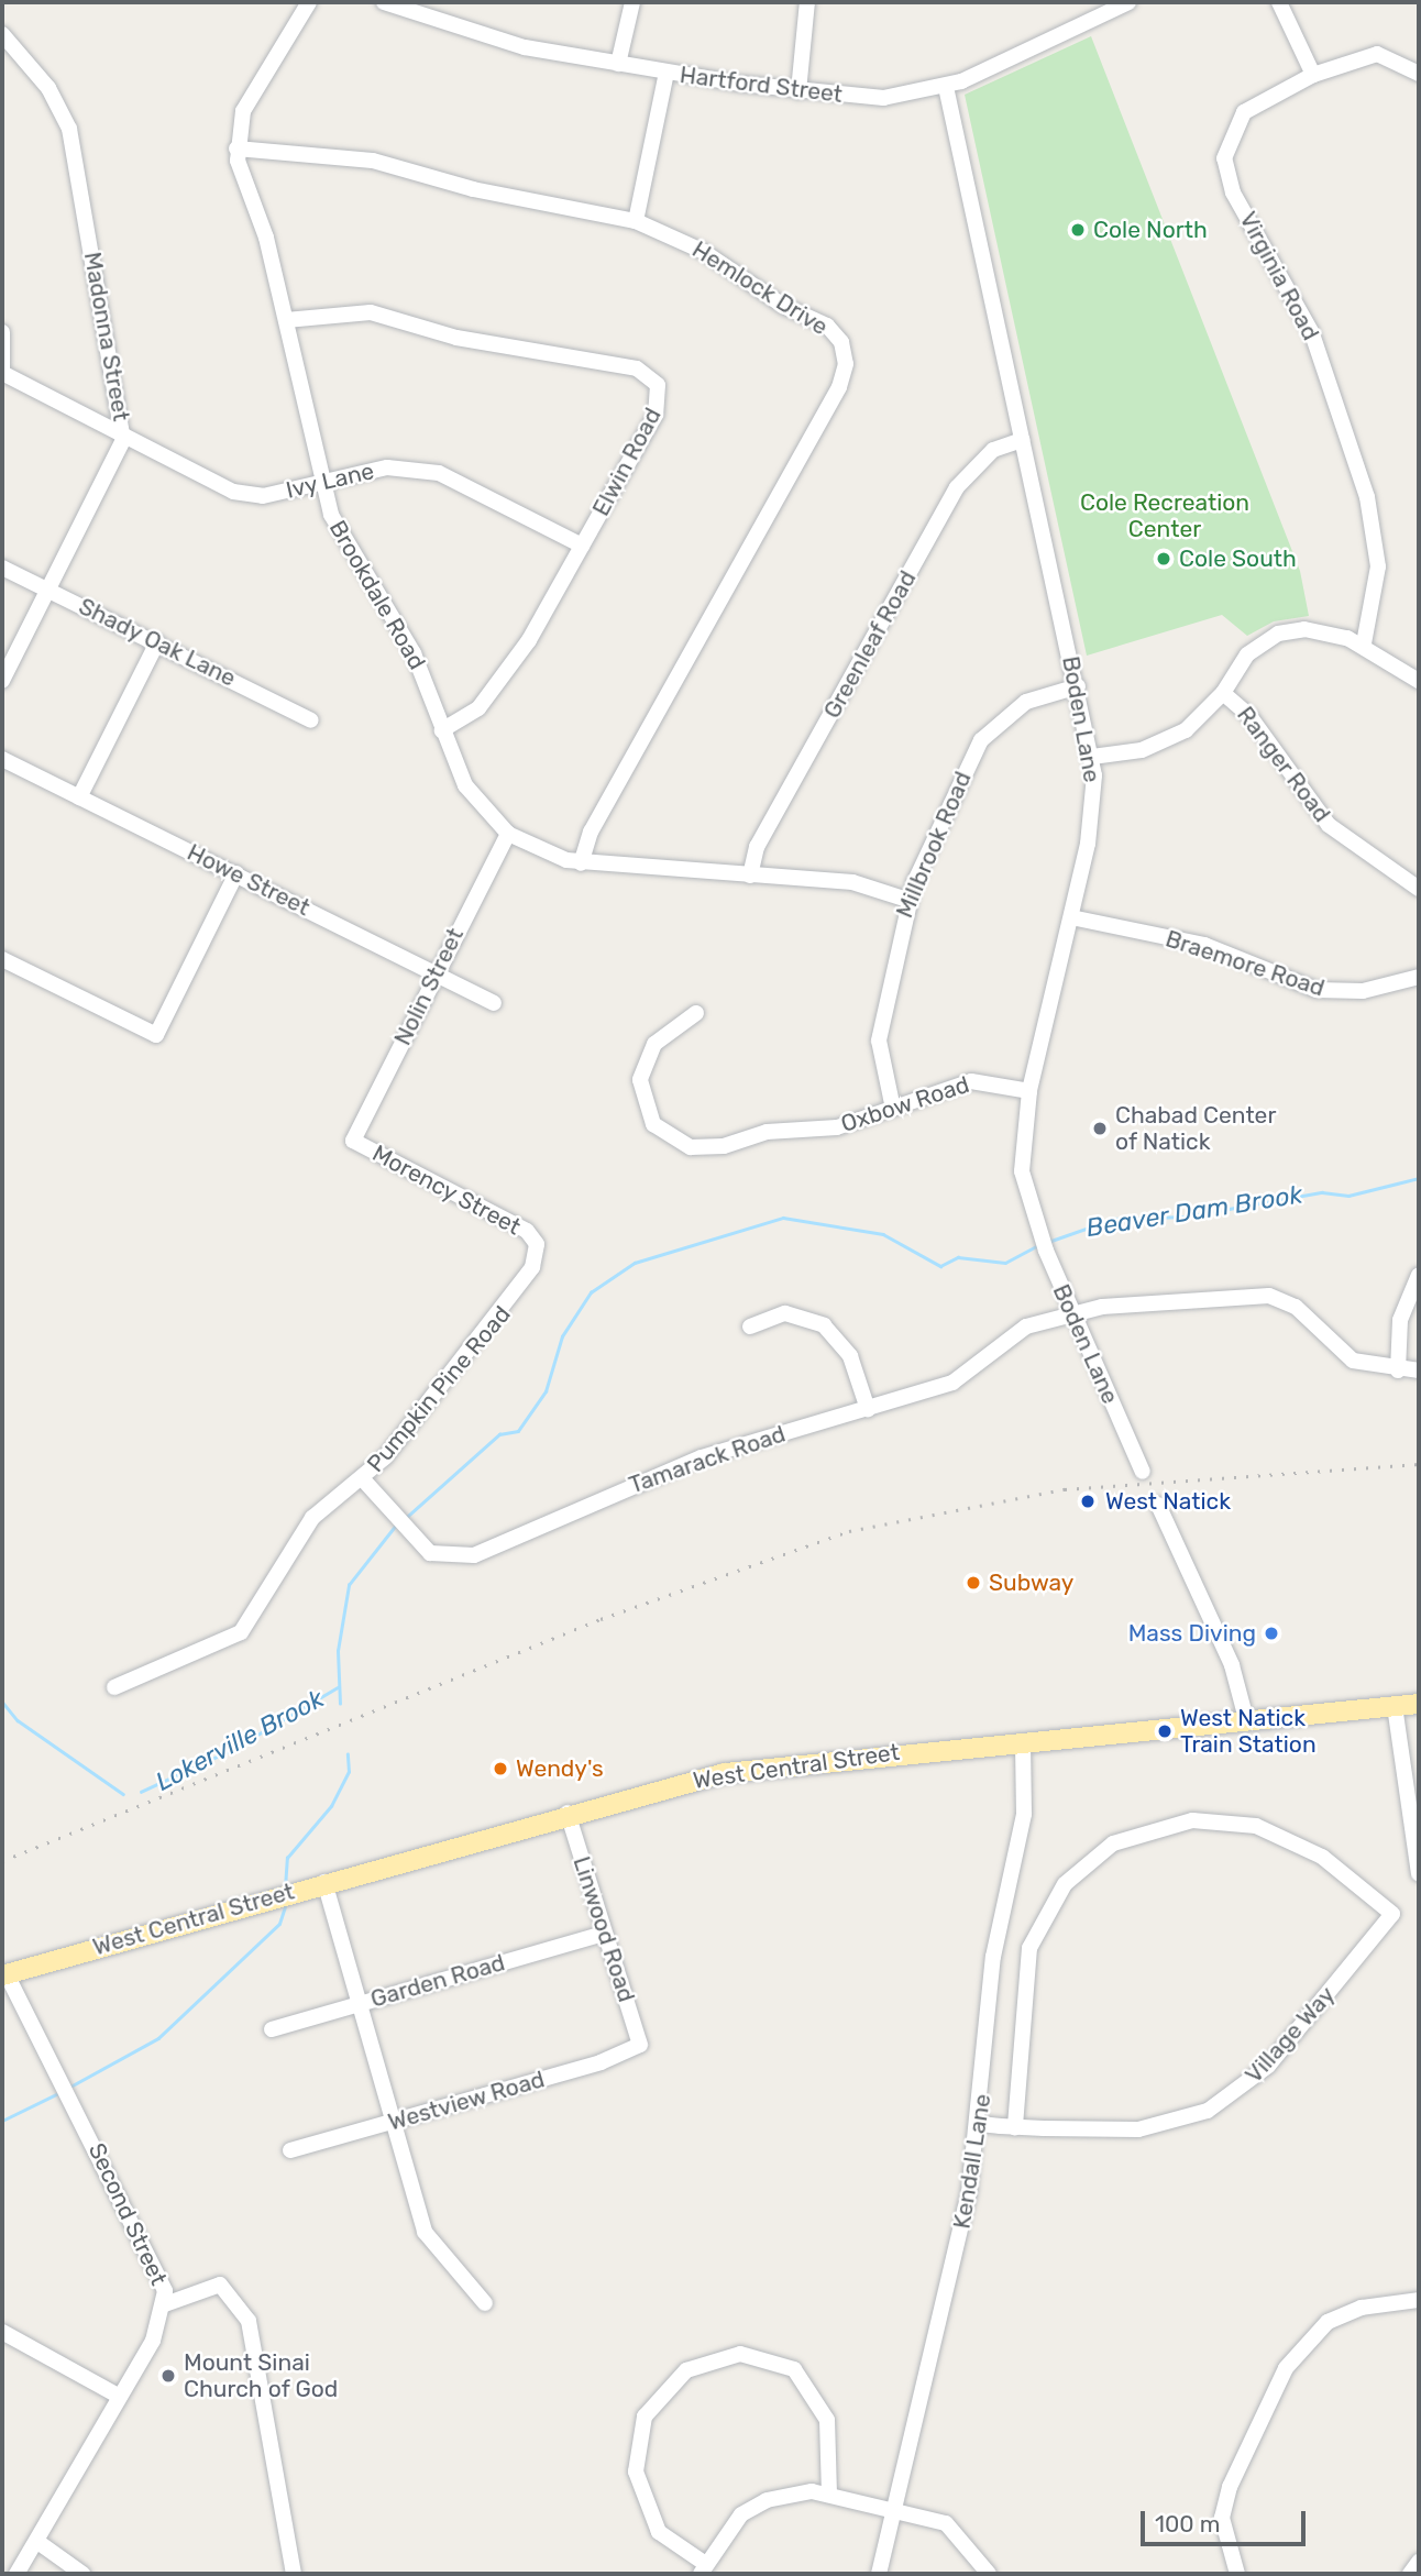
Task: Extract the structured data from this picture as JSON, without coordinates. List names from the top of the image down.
{
  "streets": {
    "main road": ["West Central Street"],
    "street": [
      "Hartford Street",
      "Virginia Road",
      "Hemlock Drive",
      "Madonna Street",
      "Elwin Road",
      "Ivy Lane",
      "Brookdale Road",
      "Shady Oak Lane",
      "Greenleaf Road",
      "Boden Lane",
      "Ranger Road",
      "Millbrook Road",
      "Howe Street",
      "Braemore Road",
      "Nolin Street",
      "Oxbow Road",
      "Morency Street",
      "Pumpkin Pine Road",
      "Tamarack Road",
      "Linwood Road",
      "Garden Road",
      "Village Way",
      "Westview Road",
      "Kendall Lane",
      "Second Street"
    ]
  },
  "crossings": [
    ["Hartford Street", "Boden Lane"],
    ["Hemlock Drive", "Brookdale Road"],
    ["Madonna Street", "Ivy Lane"],
    ["Madonna Street", "Shady Oak Lane"],
    ["Elwin Road", "Ivy Lane"],
    ["Elwin Road", "Brookdale Road"],
    ["Ivy Lane", "Brookdale Road"],
    ["Brookdale Road", "Greenleaf Road"],
    ["Brookdale Road", "Millbrook Road"],
    ["Brookdale Road", "Nolin Street"],
    ["Greenleaf Road", "Boden Lane"],
    ["Boden Lane", "Millbrook Road"],
    ["Boden Lane", "Braemore Road"],
    ["Boden Lane", "Oxbow Road"],
    ["Boden Lane", "Tamarack Road"],
    ["Millbrook Road", "Oxbow Road"],
    ["Howe Street", "Nolin Street"],
    ["Nolin Street", "Morency Street"],
    ["Morency Street", "Pumpkin Pine Road"],
    ["Pumpkin Pine Road", "Tamarack Road"],
    ["West Central Street", "Linwood Road"],
    ["West Central Street", "Kendall Lane"],
    ["West Central Street", "Second Street"],
    ["Linwood Road", "Garden Road"],
    ["Linwood Road", "Westview Road"],
    ["Village Way", "Kendall Lane"]
  ],
  "water": ["Beaver Dam Brook", "Lokerville Brook"],
  "parks": ["Cole Recreation Center"],
  "places": [
    "Cole North",
    "Cole South",
    "Chabad Center of Natick",
    "West Natick",
    "Subway",
    "Mass Diving",
    "West Natick Train Station",
    "Wendy's",
    "Mount Sinai Church of God"
  ],
  "scale_bar": "100 m"
}
